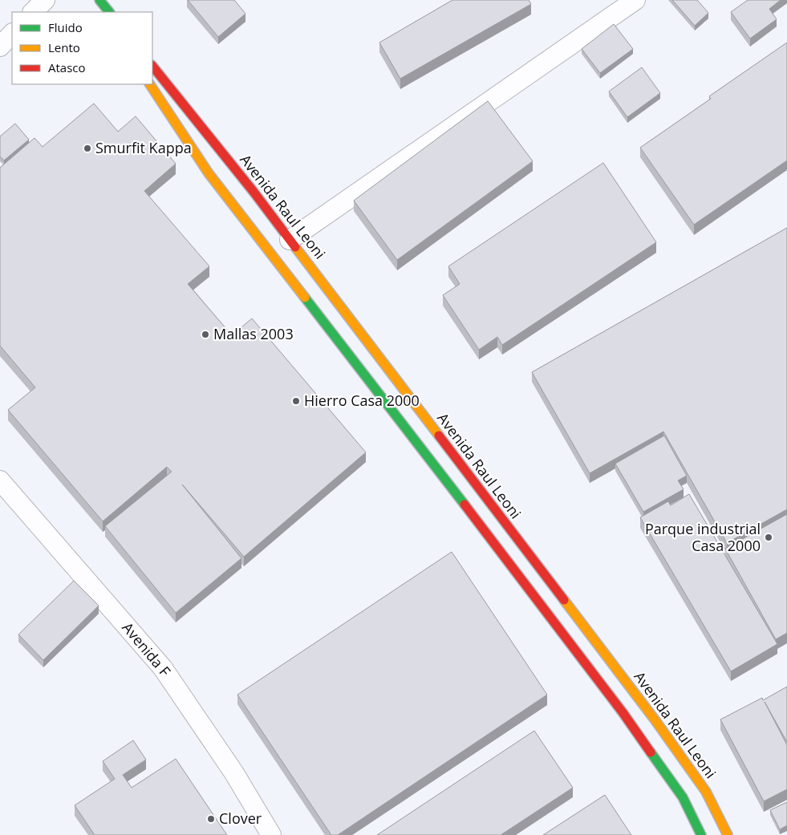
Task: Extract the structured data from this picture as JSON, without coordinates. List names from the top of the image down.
{
  "streets": {
    "main road": ["Avenida Raul Leoni"],
    "street": ["Avenida F"]
  },
  "places": [
    "Smurfit Kappa",
    "Mallas 2003",
    "Hierro Casa 2000",
    "Parque industrial Casa 2000",
    "Clover"
  ],
  "legend": ["Fluido", "Lento", "Atasco"]
}
